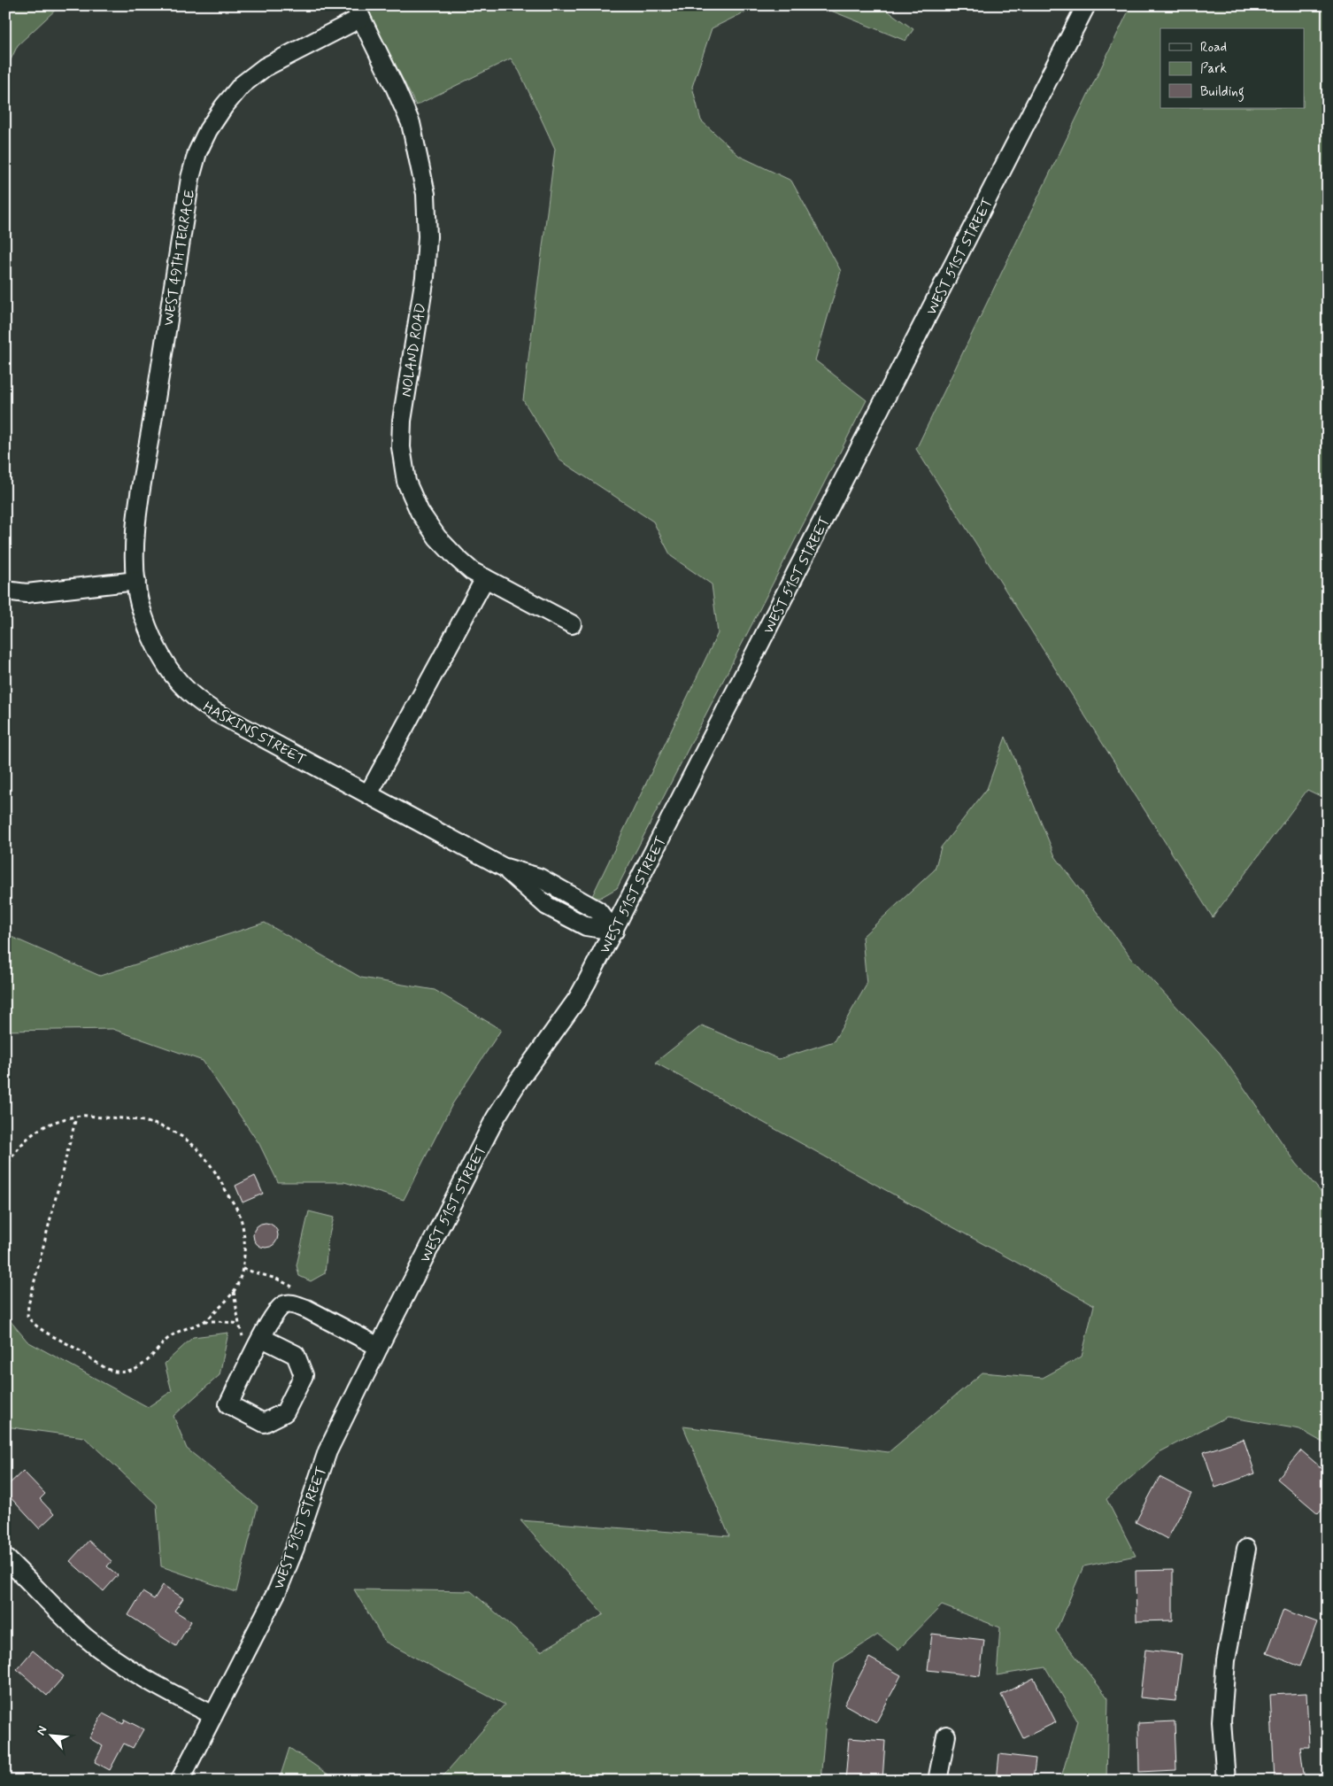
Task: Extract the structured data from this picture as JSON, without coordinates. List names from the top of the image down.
{
  "streets": {
    "street": [
      "WEST 51ST STREET",
      "WEST 49TH TERRACE",
      "NOLAND ROAD",
      "HASKINS STREET"
    ]
  },
  "crossings": [
    ["WEST 51ST STREET", "HASKINS STREET"],
    ["WEST 49TH TERRACE", "NOLAND ROAD"],
    ["WEST 49TH TERRACE", "HASKINS STREET"]
  ],
  "legend": ["Road", "Park", "Building"],
  "north": "top left"
}
